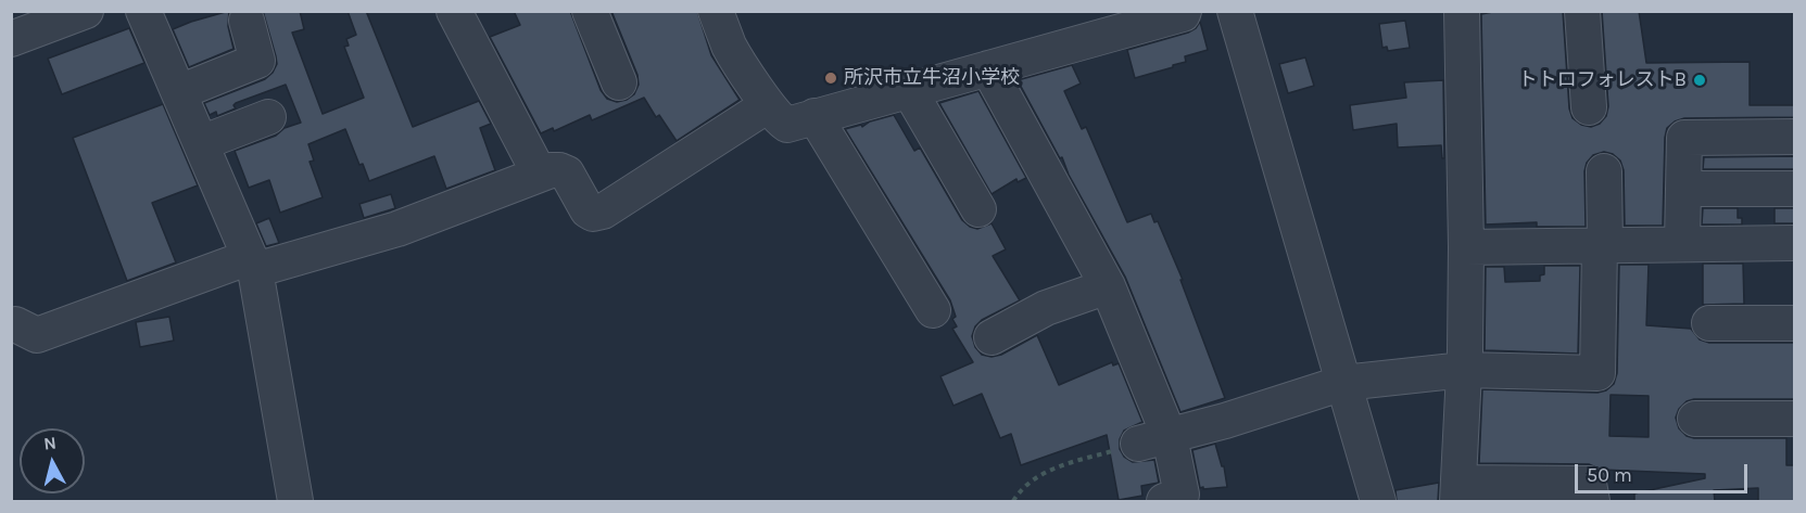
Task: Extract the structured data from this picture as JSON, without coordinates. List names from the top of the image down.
{
  "places": ["所沢市立牛沼小学校", "トトロフォレストB"],
  "scale_bar": "50 m",
  "north": "top"
}
